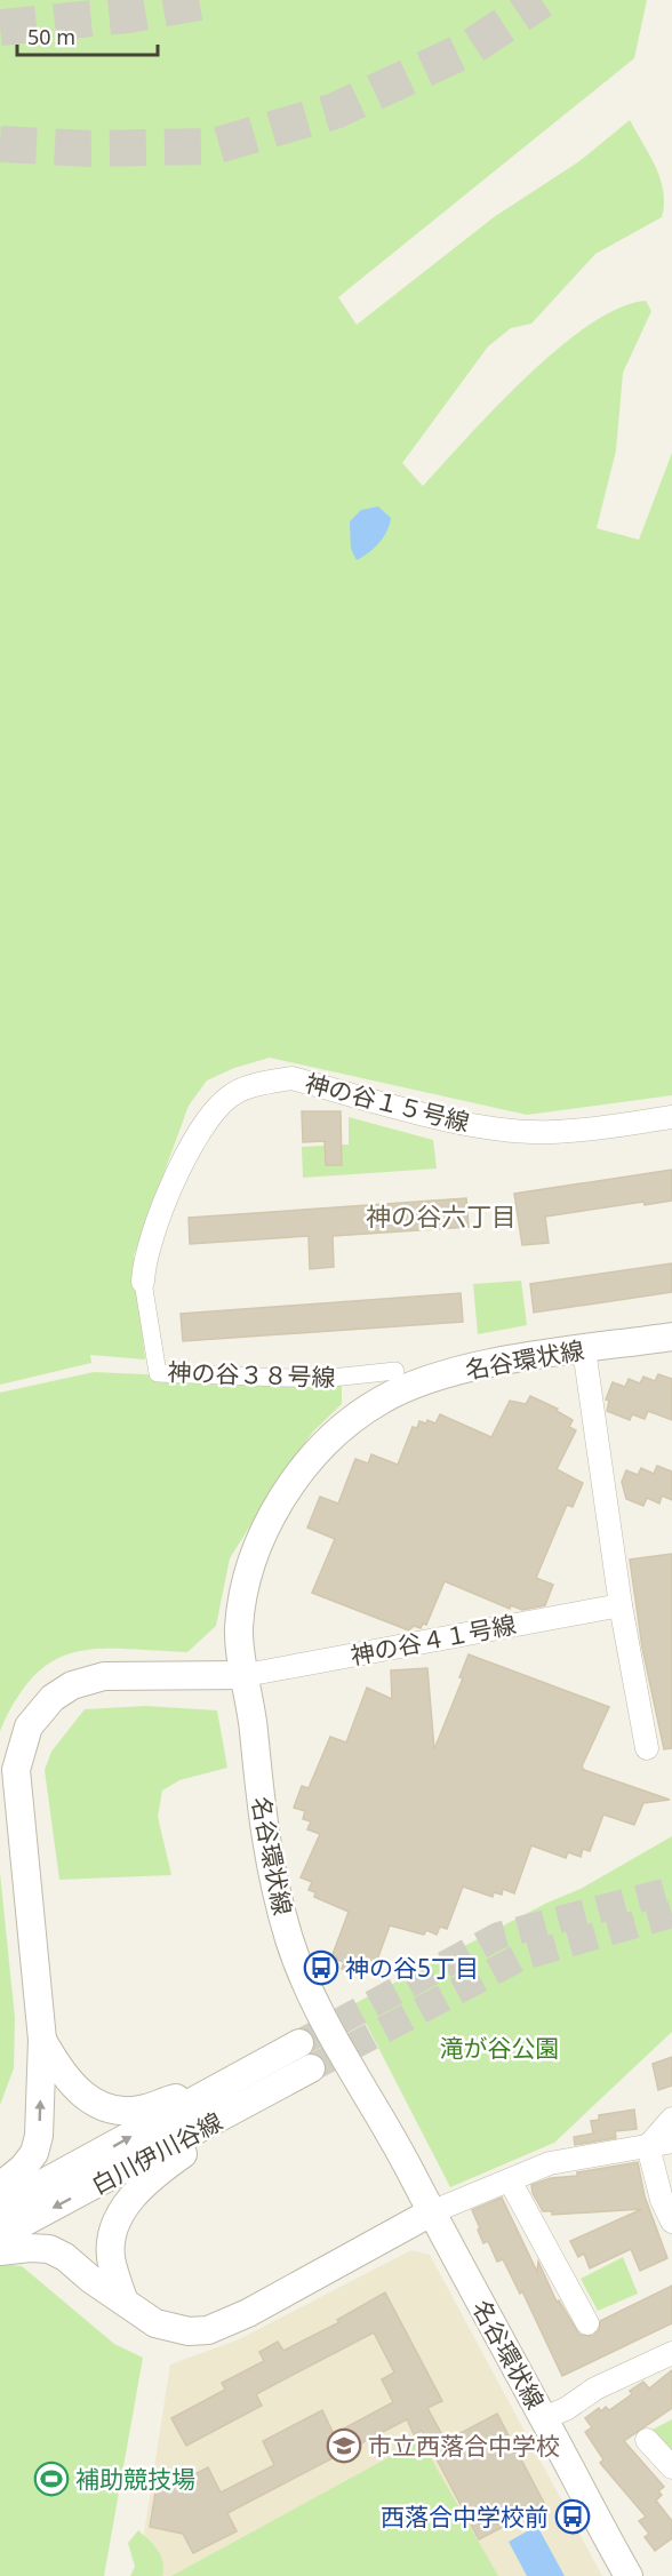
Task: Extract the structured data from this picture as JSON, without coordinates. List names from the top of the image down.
{
  "streets": {
    "street": [
      "神の谷１５号線",
      "名谷環状線",
      "神の谷３８号線",
      "神の谷４１号線",
      "白川伊川谷線"
    ]
  },
  "crossings": [
    ["神の谷１５号線", "神の谷３８号線"],
    ["名谷環状線", "神の谷４１号線"]
  ],
  "districts": ["神の谷六丁目"],
  "parks": ["滝が谷公園"],
  "places": {
    "bus stop": ["神の谷5丁目", "西落合中学校前"],
    "school or university": ["市立西落合中学校"],
    "sports": ["補助競技場"]
  },
  "scale_bar": "50 m"
}
